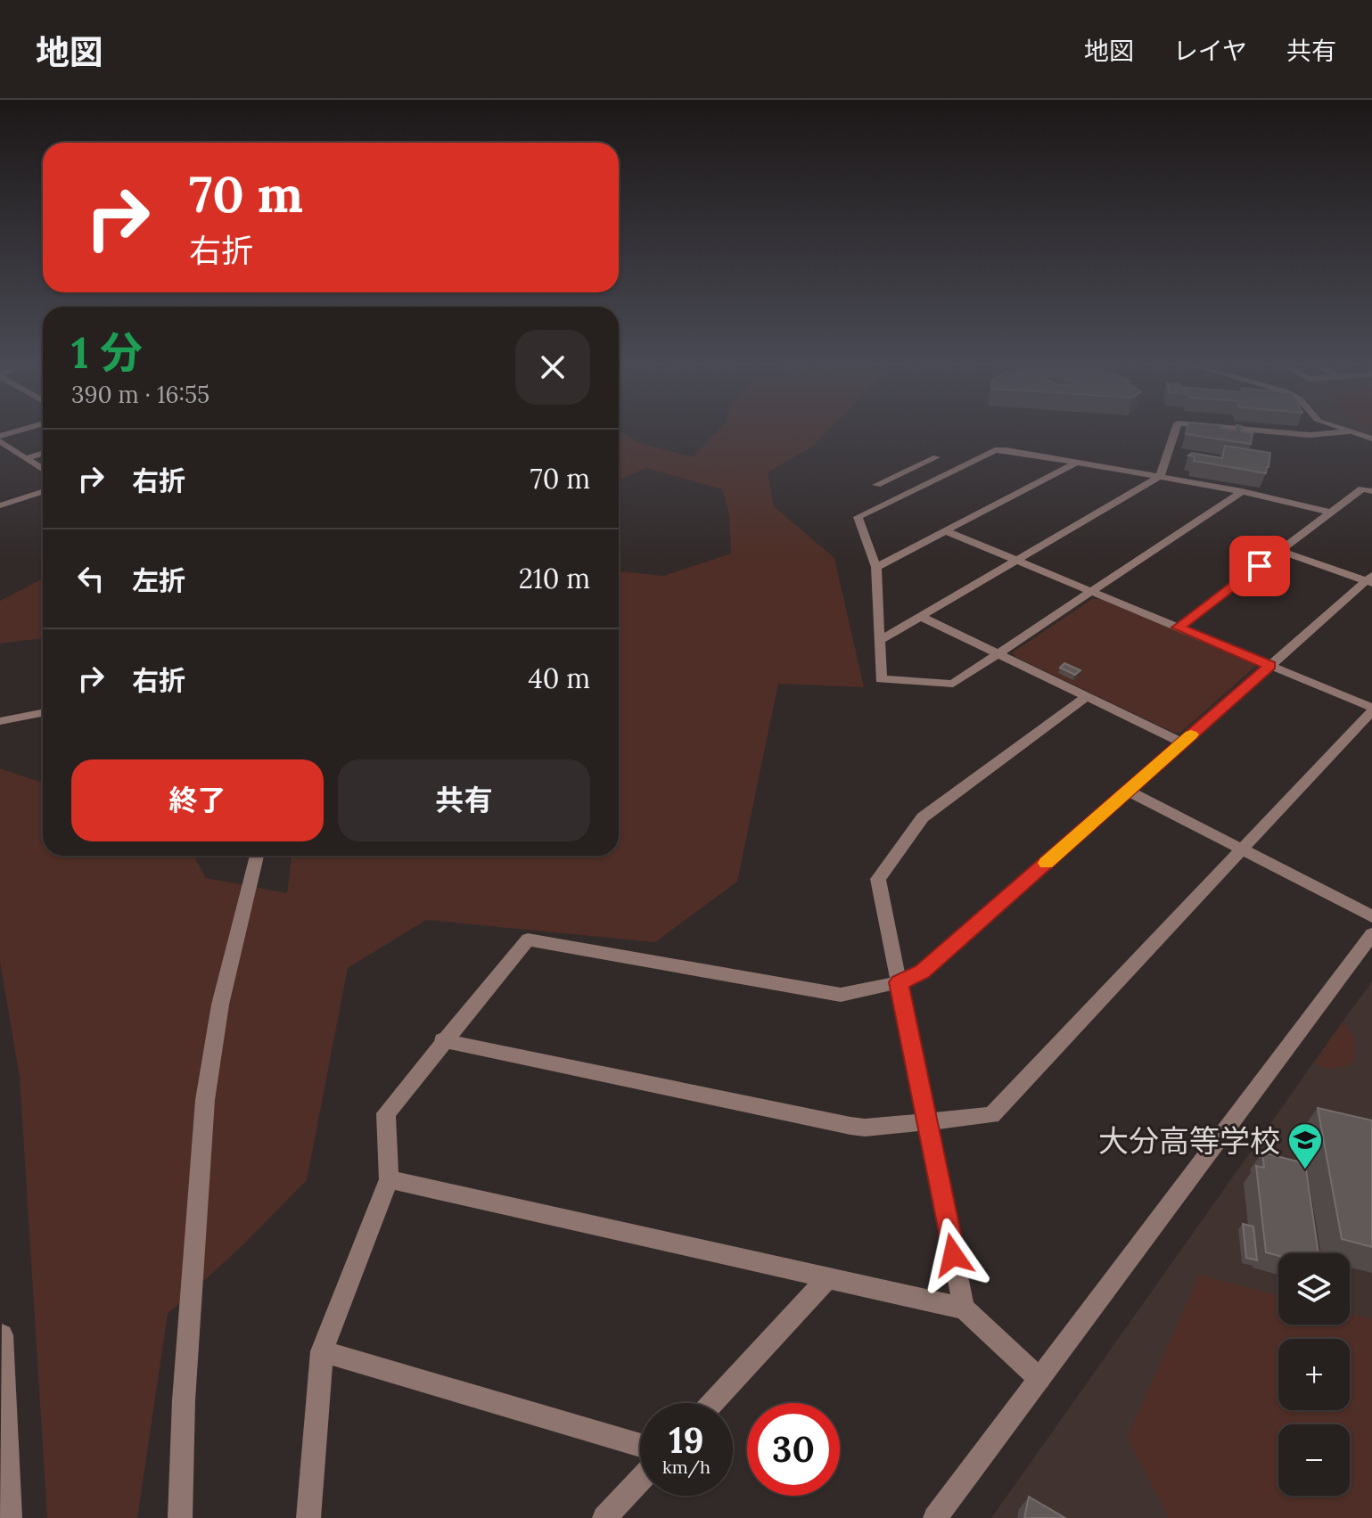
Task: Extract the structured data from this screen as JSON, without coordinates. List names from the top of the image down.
{
  "places": {
    "school or university": ["大分高等学校"]
  },
  "page": {
    "header": "地図",
    "nav": ["地図", "レイヤ", "共有"],
    "turn": ["70 m", "右折"],
    "heading": ["1 分", "390 m · 16:55"],
    "list": [
      {
        "name": "右折",
        "value": "70 m"
      },
      {
        "name": "左折",
        "value": "210 m"
      },
      {
        "name": "右折",
        "value": "40 m"
      }
    ],
    "buttons": ["終了", "共有"],
    "map_buttons": ["+", "−"],
    "speed": "19 km/h",
    "limit": "30"
  }
}
